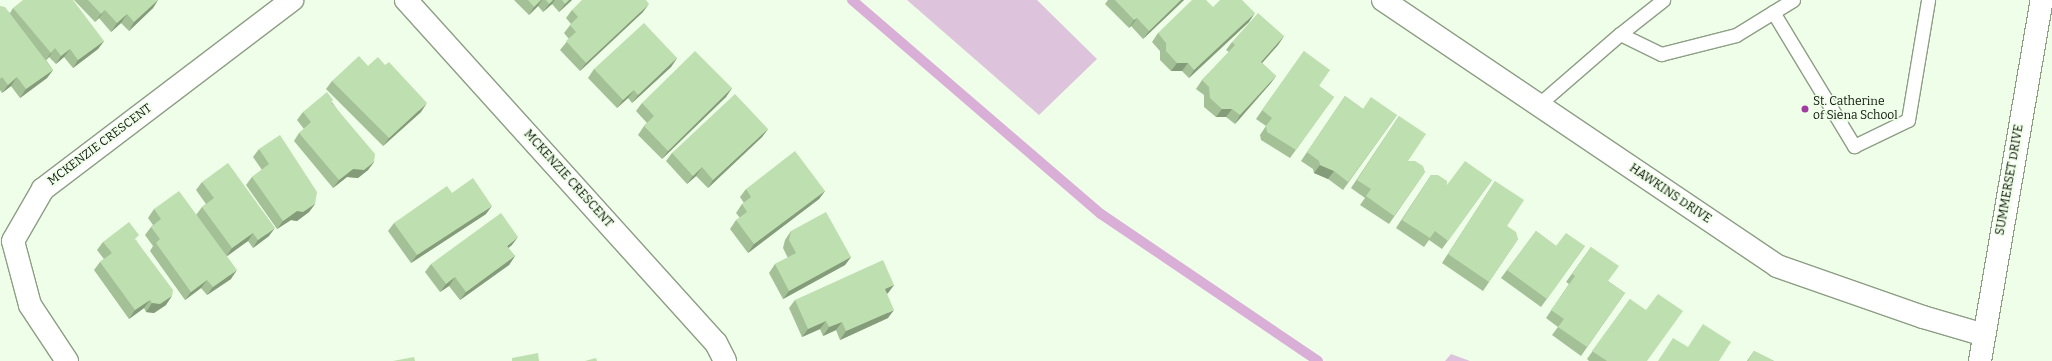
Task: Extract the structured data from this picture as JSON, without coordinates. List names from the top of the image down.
{
  "streets": {
    "street": ["MCKENZIE CRESCENT", "SUMMERSET DRIVE", "HAWKINS DRIVE"]
  },
  "crossings": [
    ["SUMMERSET DRIVE", "HAWKINS DRIVE"]
  ],
  "places": ["St. Catherine of Siena School"]
}
